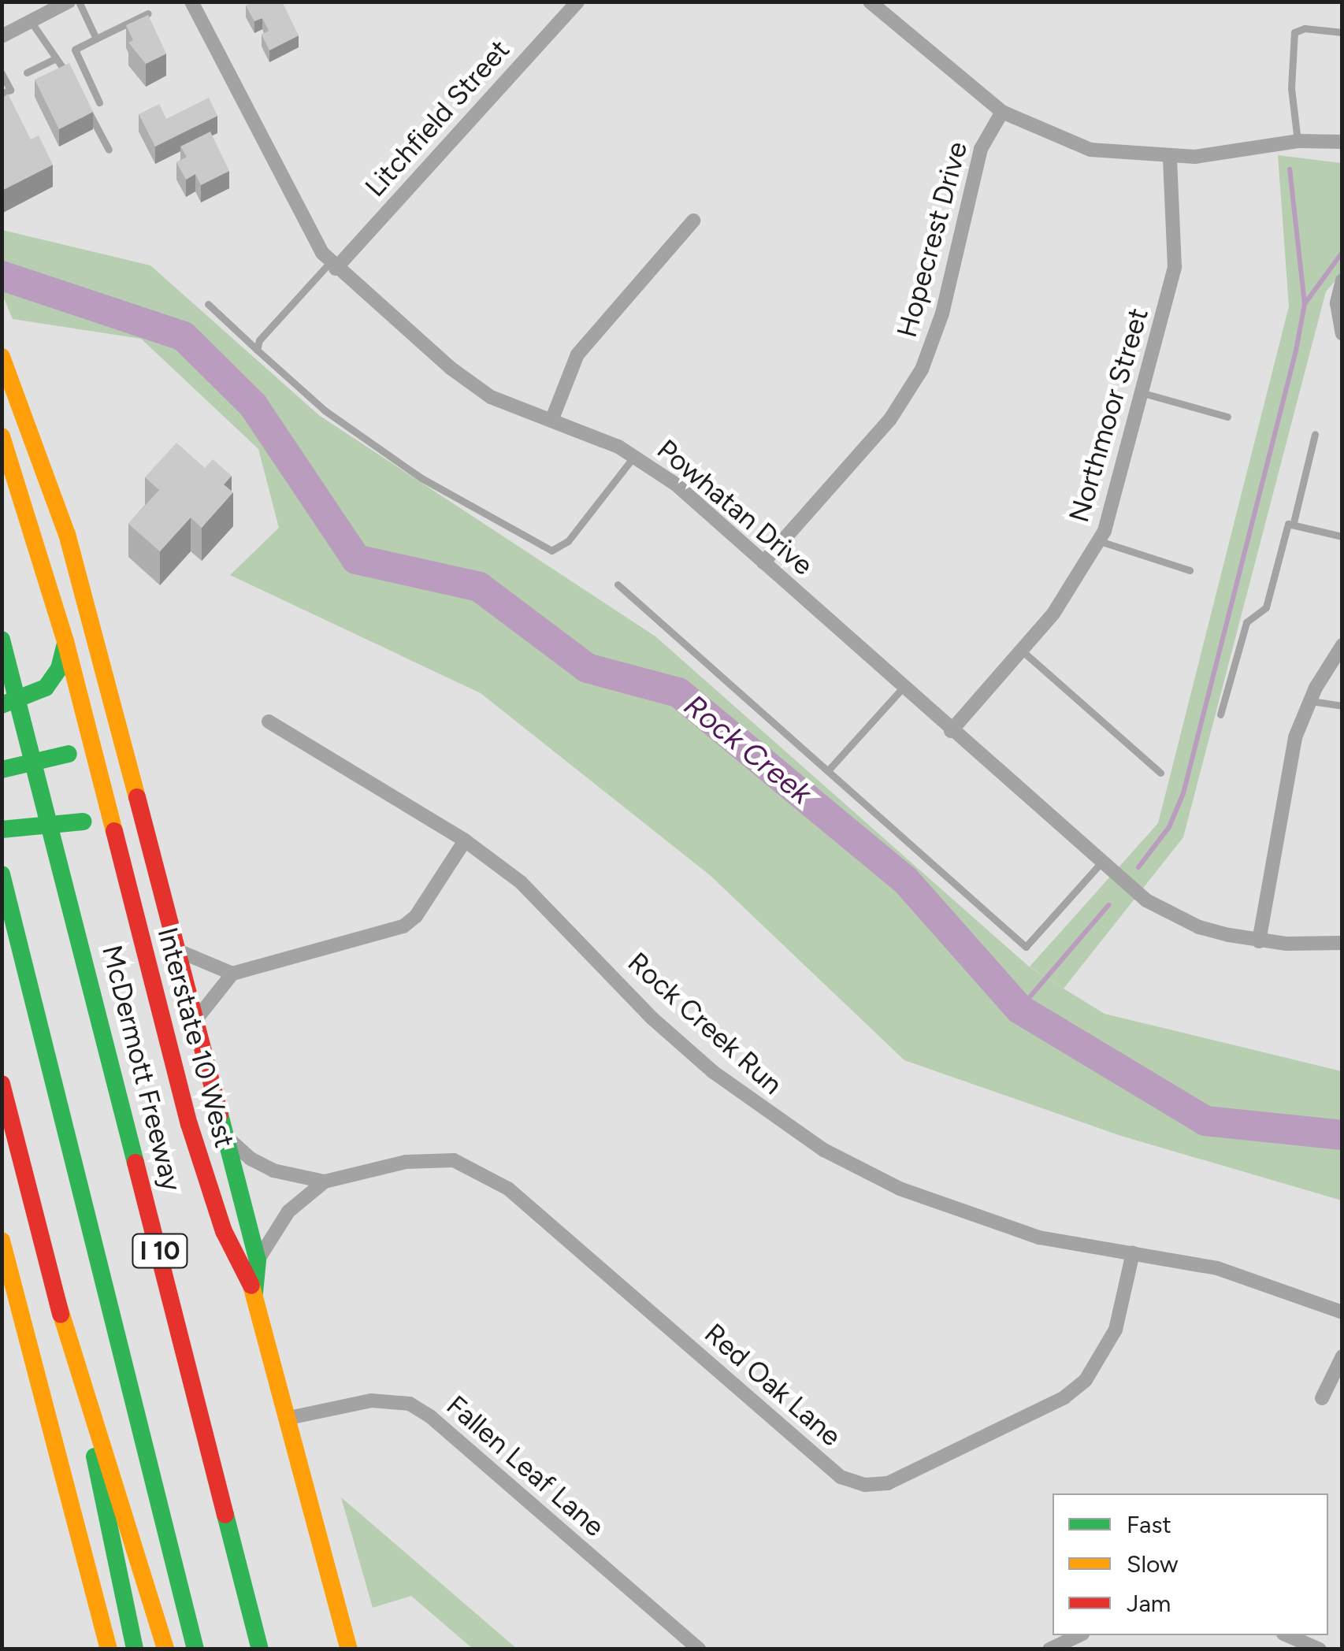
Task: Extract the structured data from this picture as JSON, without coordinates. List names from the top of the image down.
{
  "streets": {
    "main road": ["Interstate 10 West", "McDermott Freeway", "I 10"],
    "street": [
      "Litchfield Street",
      "Hopecrest Drive",
      "Northmoor Street",
      "Powhatan Drive",
      "Rock Creek Run",
      "Red Oak Lane",
      "Fallen Leaf Lane"
    ]
  },
  "crossings": [
    ["Litchfield Street", "Powhatan Drive"],
    ["Hopecrest Drive", "Powhatan Drive"],
    ["Northmoor Street", "Powhatan Drive"],
    ["Rock Creek Run", "Red Oak Lane"],
    ["Interstate 10 West", "Fallen Leaf Lane"]
  ],
  "water": ["Rock Creek"],
  "legend": ["Fast", "Slow", "Jam"]
}
